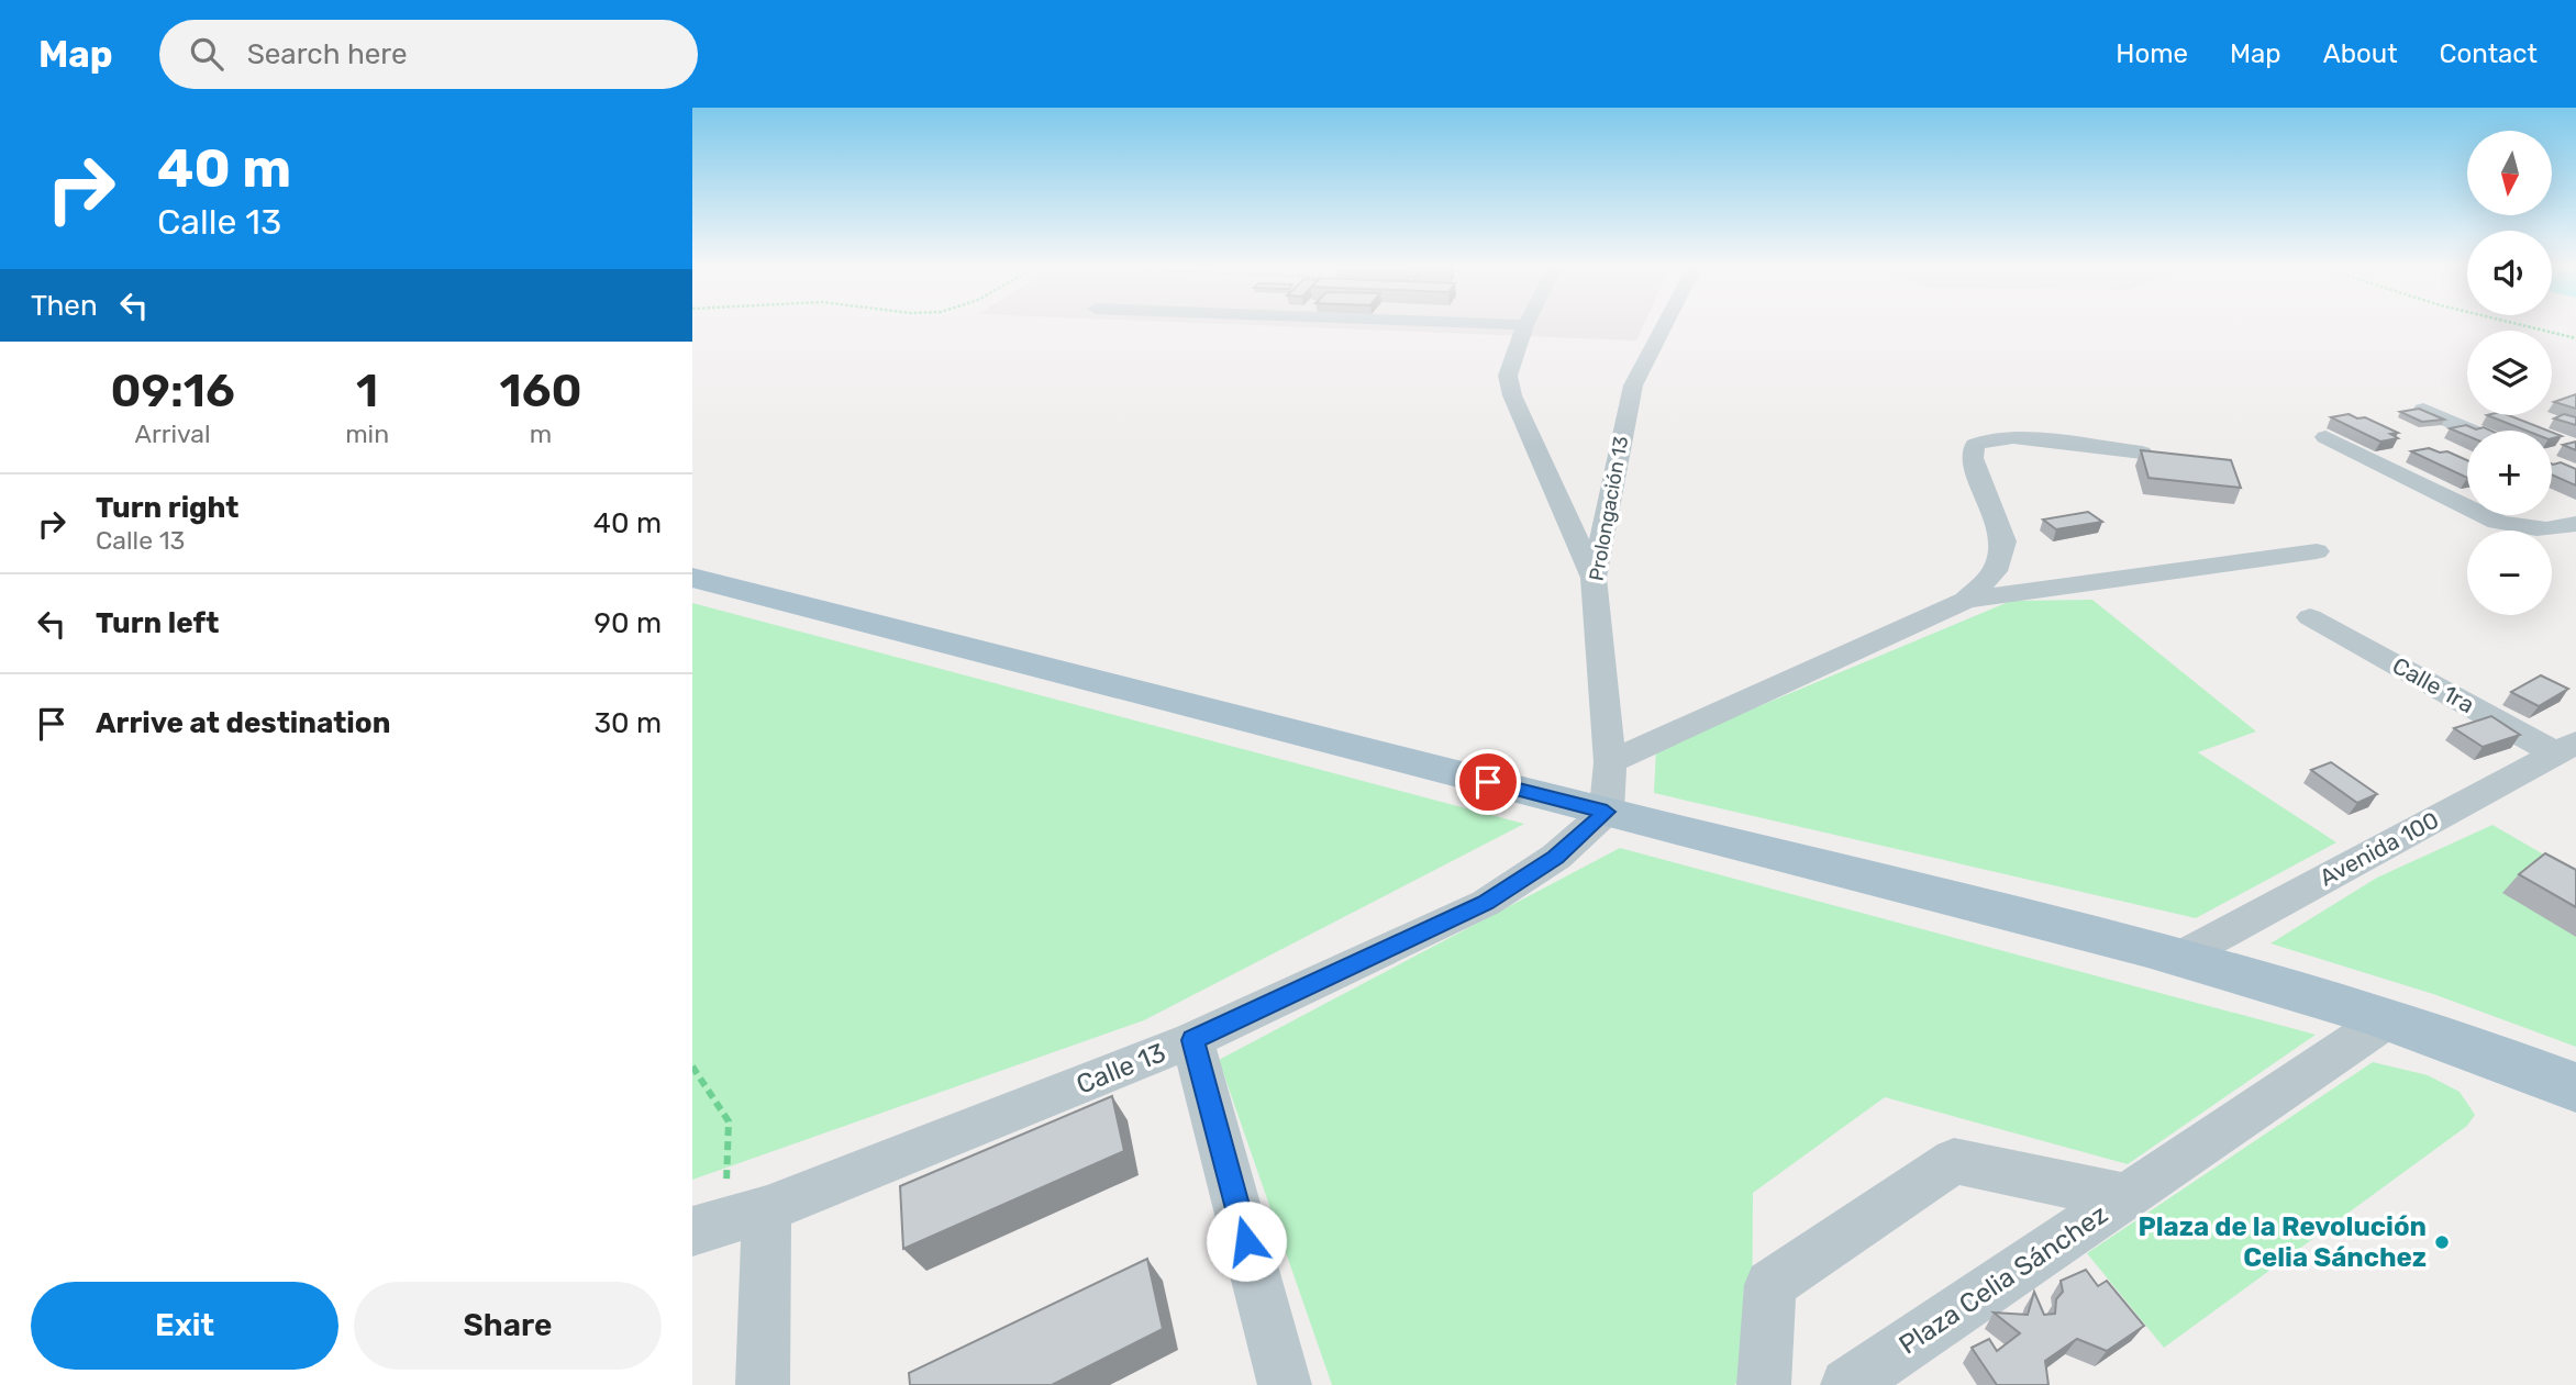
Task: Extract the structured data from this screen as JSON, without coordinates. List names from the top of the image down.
{
  "streets": {
    "street": [
      "Prolongación 13",
      "Calle 1ra",
      "Avenida 100",
      "Calle 13",
      "Plaza Celia Sánchez"
    ]
  },
  "crossings": [
    ["Prolongación 13", "Calle 13"],
    ["Calle 1ra", "Avenida 100"]
  ],
  "places": ["Plaza de la Revolución Celia Sánchez"],
  "north": "bottom",
  "page": {
    "header": "Map",
    "search": "Search here",
    "nav": [
      "Home",
      "Map",
      "About",
      "Contact"
    ],
    "turn": ["40 m", "Calle 13"],
    "map_buttons": ["+", "−"],
    "then": "Then",
    "eta": [
      "09:16",
      "Arrival",
      "1",
      "min",
      "160",
      "m"
    ],
    "list": [
      {
        "name": "Turn right",
        "note": "Calle 13",
        "value": "40 m"
      },
      {
        "name": "Turn left",
        "value": "90 m"
      },
      {
        "name": "Arrive at destination",
        "value": "30 m"
      }
    ],
    "buttons": ["Exit", "Share"]
  }
}
